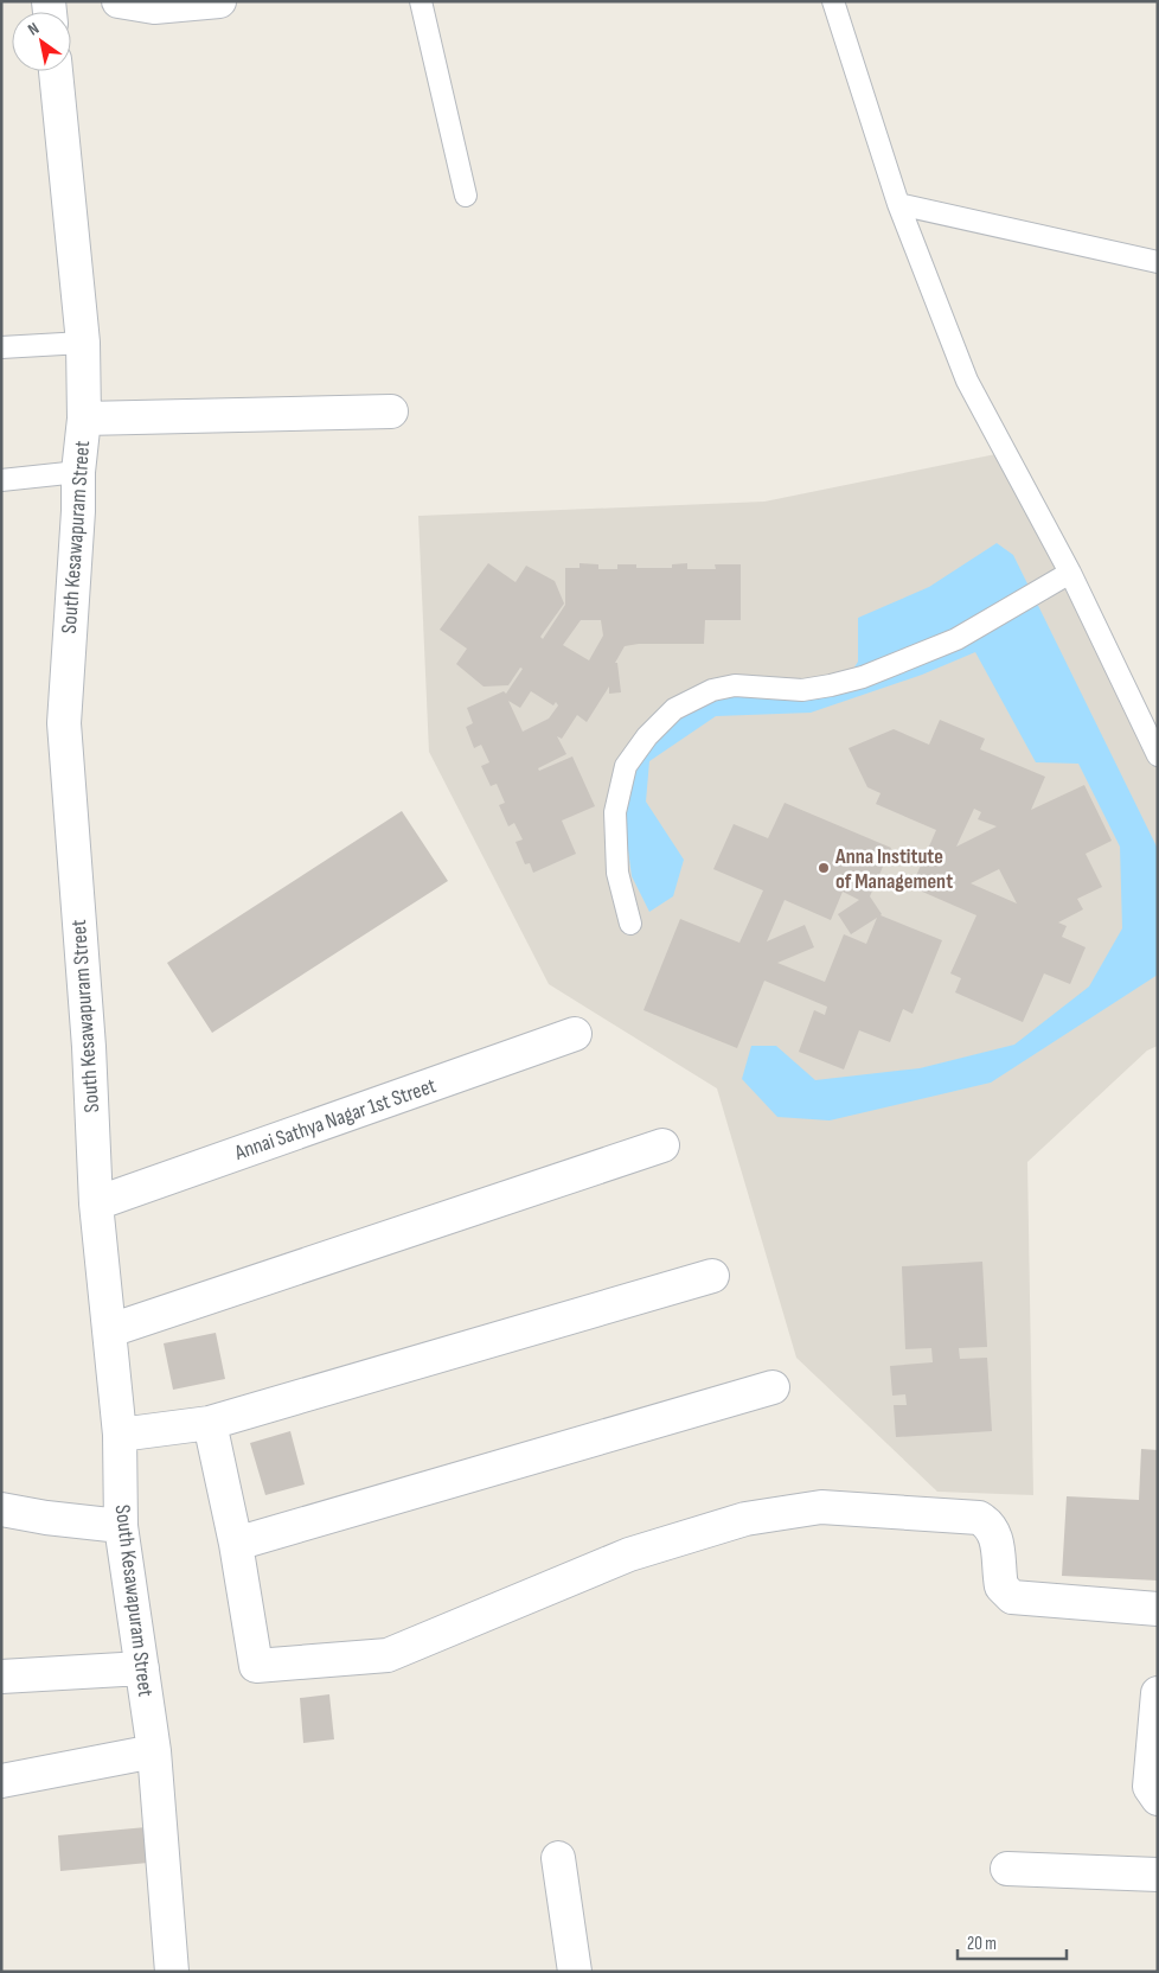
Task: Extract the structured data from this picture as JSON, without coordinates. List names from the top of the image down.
{
  "streets": {
    "street": ["South Kesawapuram Street", "Annai Sathya Nagar 1st Street"]
  },
  "crossings": [
    ["South Kesawapuram Street", "Annai Sathya Nagar 1st Street"]
  ],
  "places": ["Anna Institute of Management"],
  "scale_bar": "20 m",
  "north": "top left"
}
